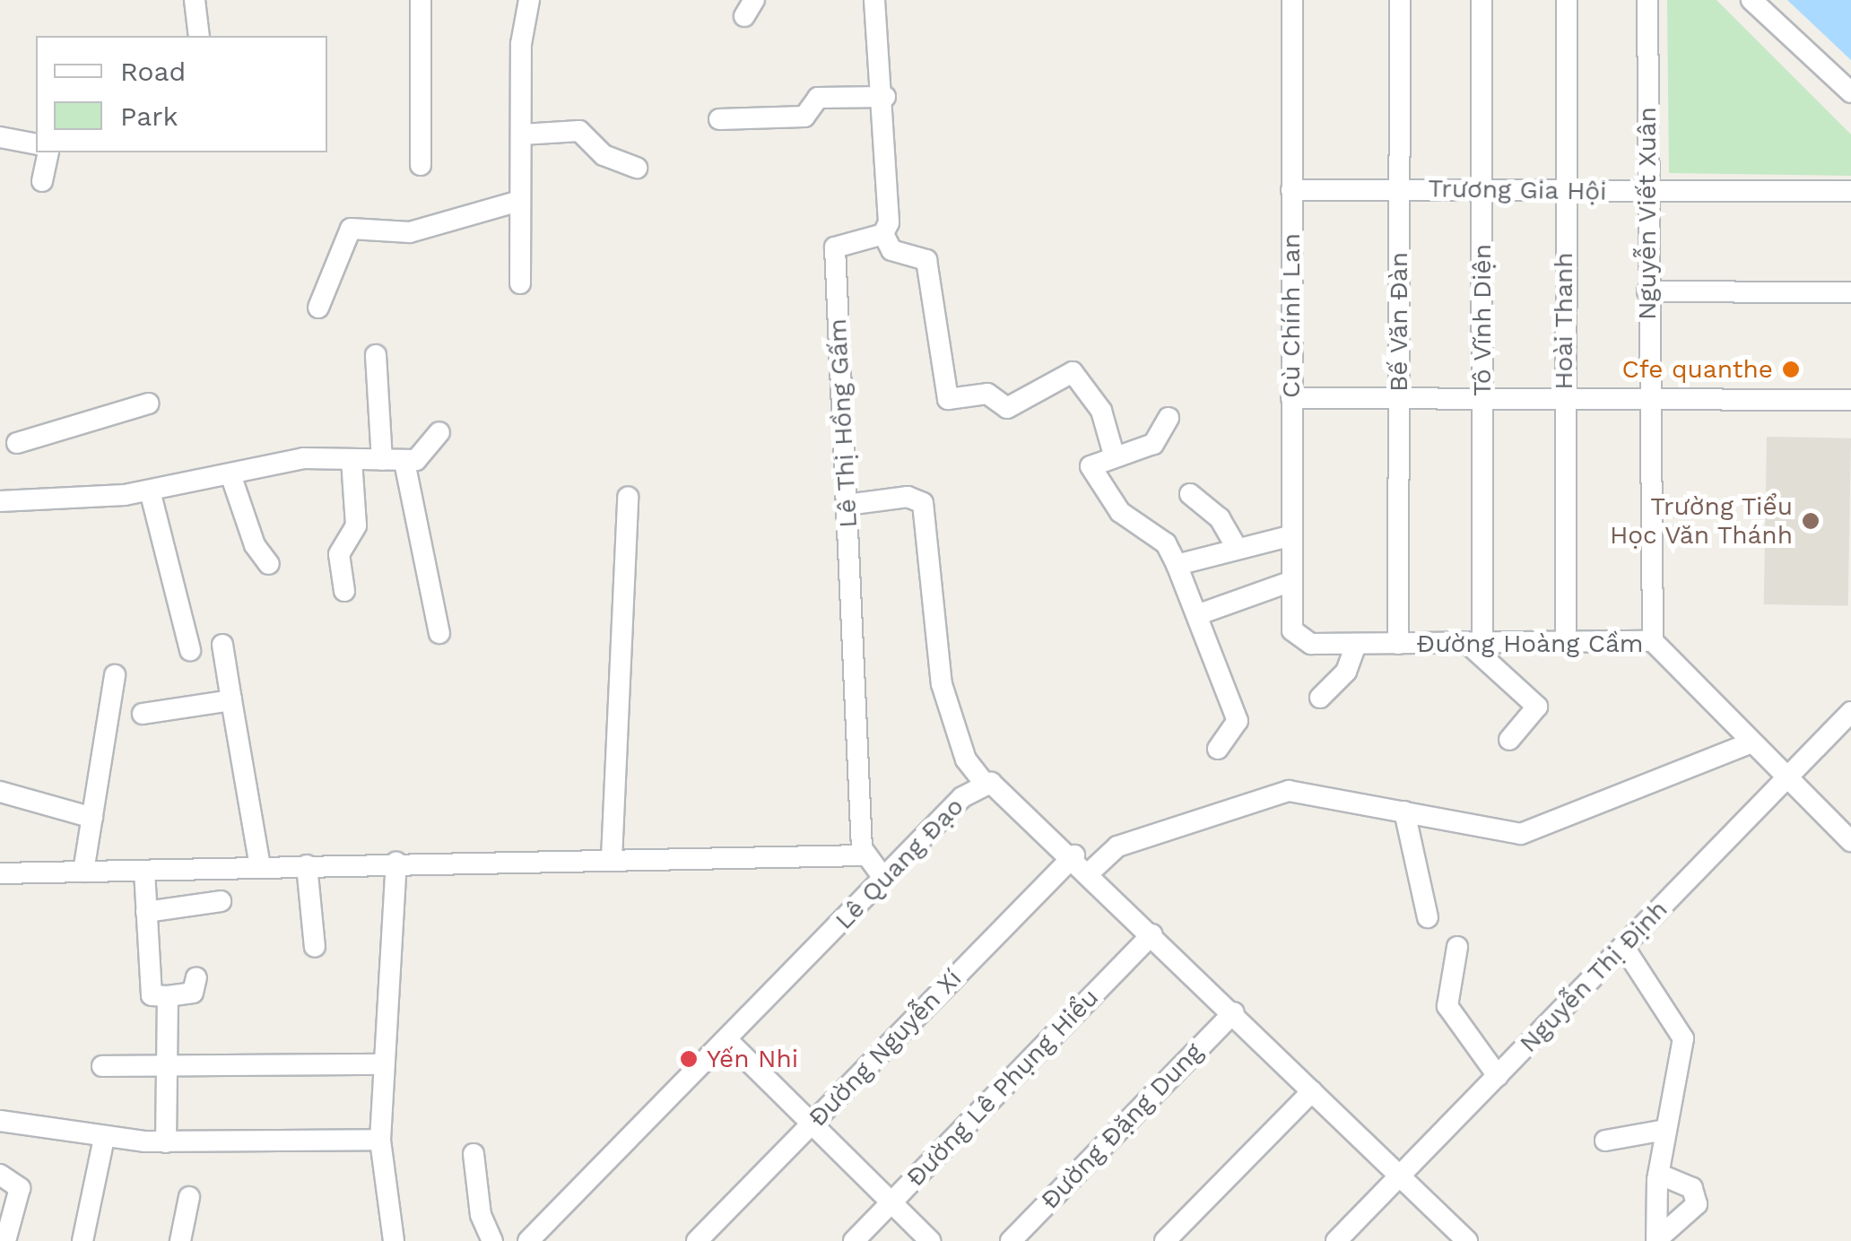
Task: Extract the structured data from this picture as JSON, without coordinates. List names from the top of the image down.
{
  "streets": {
    "street": [
      "Trương Gia Hội",
      "Nguyễn Viết Xuân",
      "Cù Chính Lan",
      "Tô Vĩnh Diện",
      "Hoài Thanh",
      "Bế Văn Đàn",
      "Lê Thị Hồng Gấm",
      "Đường Hoàng Cầm",
      "Lê Quang Đạo",
      "Nguyễn Thị Định",
      "Đường Nguyễn Xí",
      "Đường Lê Phụng Hiểu",
      "Đường Đặng Dung"
    ]
  },
  "crossings": [
    ["Trương Gia Hội", "Nguyễn Viết Xuân"],
    ["Trương Gia Hội", "Cù Chính Lan"],
    ["Trương Gia Hội", "Tô Vĩnh Diện"],
    ["Trương Gia Hội", "Hoài Thanh"],
    ["Trương Gia Hội", "Bế Văn Đàn"],
    ["Nguyễn Viết Xuân", "Đường Hoàng Cầm"],
    ["Cù Chính Lan", "Đường Hoàng Cầm"],
    ["Tô Vĩnh Diện", "Đường Hoàng Cầm"],
    ["Hoài Thanh", "Đường Hoàng Cầm"],
    ["Bế Văn Đàn", "Đường Hoàng Cầm"],
    ["Đường Hoàng Cầm", "Nguyễn Thị Định"],
    ["Lê Quang Đạo", "Nguyễn Thị Định"],
    ["Lê Quang Đạo", "Đường Nguyễn Xí"],
    ["Lê Quang Đạo", "Đường Lê Phụng Hiểu"],
    ["Lê Quang Đạo", "Đường Đặng Dung"]
  ],
  "places": ["Cfe quanthe", "Trường Tiểu Học Văn Thánh", "Yến Nhi"],
  "legend": ["Road", "Park"]
}
